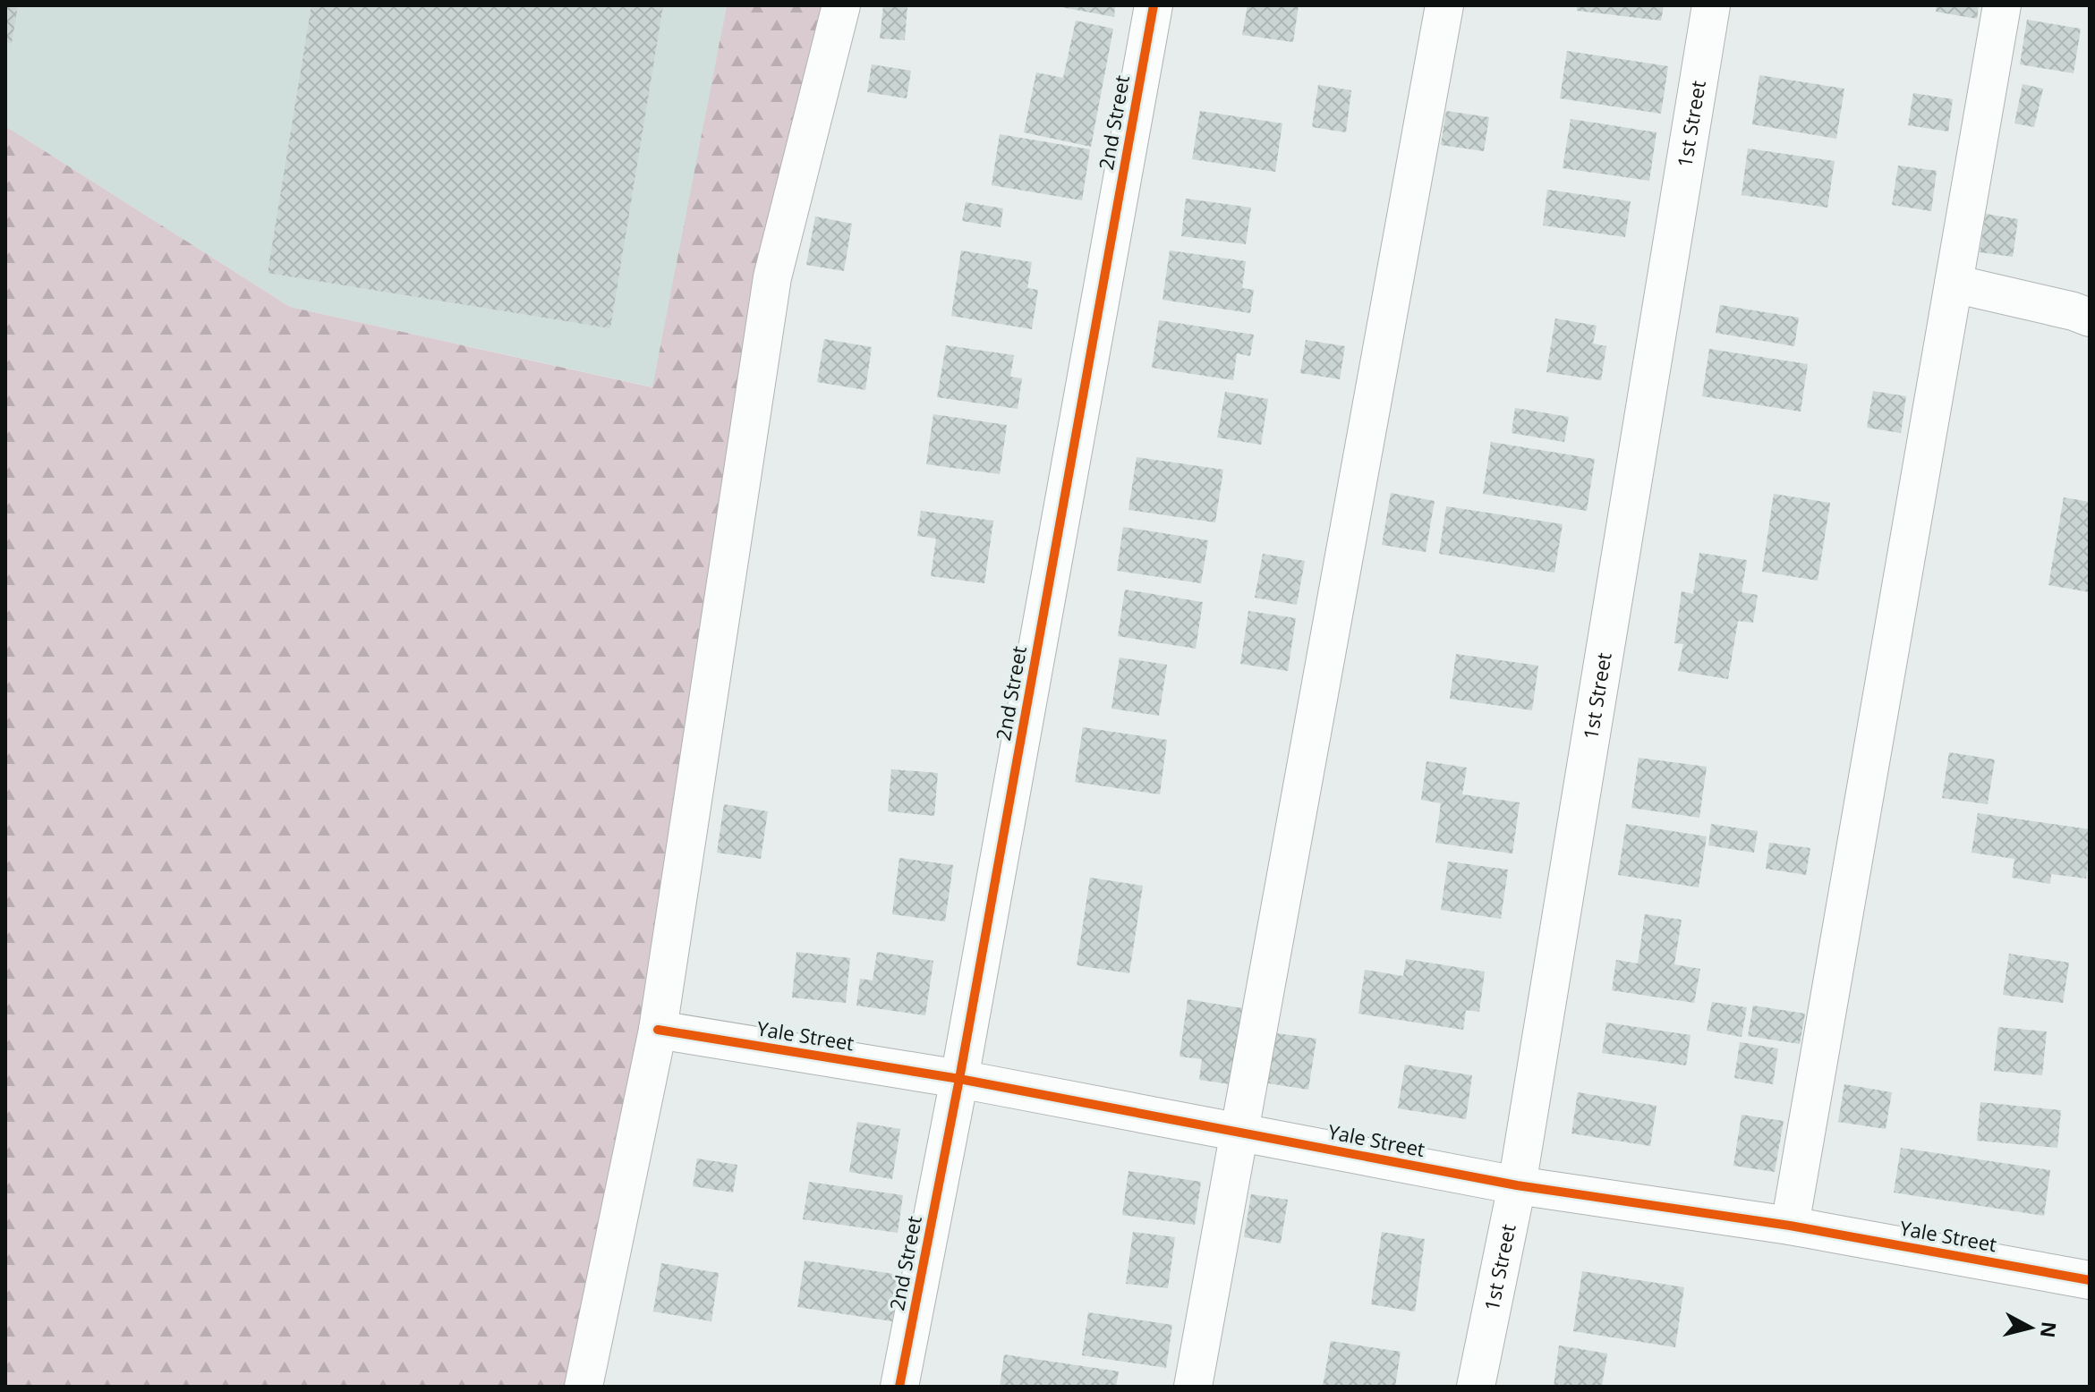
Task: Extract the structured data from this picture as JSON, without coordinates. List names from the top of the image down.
{
  "streets": {
    "street": ["2nd Street", "1st Street", "Yale Street"]
  },
  "crossings": [
    ["2nd Street", "Yale Street"],
    ["1st Street", "Yale Street"]
  ],
  "north": "right"
}
